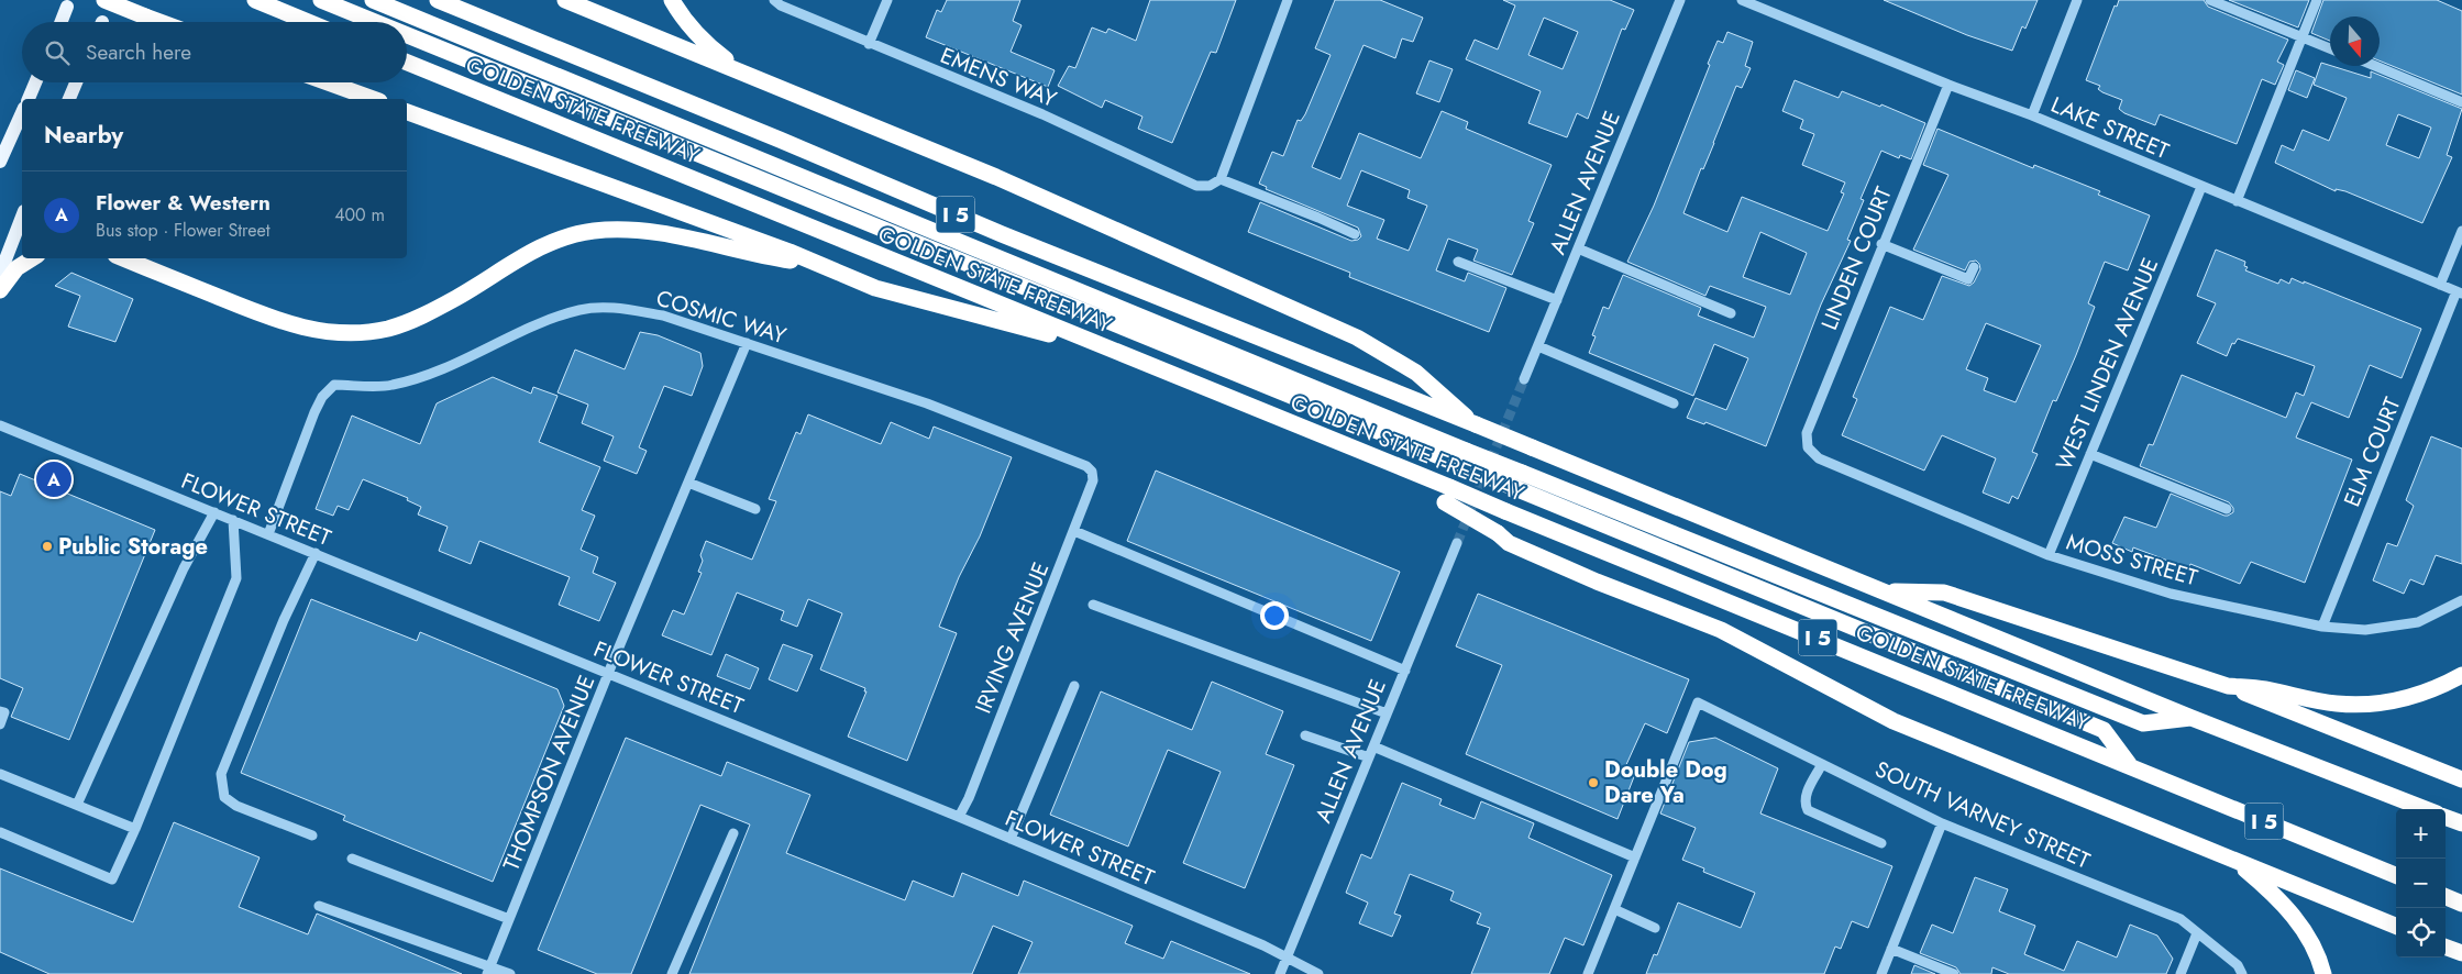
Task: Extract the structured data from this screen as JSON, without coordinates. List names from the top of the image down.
{
  "streets": {
    "highway": ["GOLDEN STATE FREEWAY", "I 5"],
    "street": [
      "EMENS WAY",
      "LAKE STREET",
      "ALLEN AVENUE",
      "LINDEN COURT",
      "COSMIC WAY",
      "WEST LINDEN AVENUE",
      "ELM COURT",
      "FLOWER STREET",
      "MOSS STREET",
      "IRVING AVENUE",
      "THOMPSON AVENUE",
      "SOUTH VARNEY STREET"
    ]
  },
  "crossings": [
    ["LAKE STREET", "LINDEN COURT"],
    ["LAKE STREET", "WEST LINDEN AVENUE"],
    ["LAKE STREET", "ELM COURT"],
    ["ALLEN AVENUE", "FLOWER STREET"],
    ["LINDEN COURT", "MOSS STREET"],
    ["COSMIC WAY", "FLOWER STREET"],
    ["COSMIC WAY", "IRVING AVENUE"],
    ["COSMIC WAY", "THOMPSON AVENUE"],
    ["WEST LINDEN AVENUE", "MOSS STREET"],
    ["ELM COURT", "MOSS STREET"],
    ["FLOWER STREET", "IRVING AVENUE"],
    ["FLOWER STREET", "THOMPSON AVENUE"]
  ],
  "places": ["Public Storage", "Double Dog Dare Ya"],
  "north": "bottom",
  "page": {
    "search": "Search here",
    "heading": "Nearby",
    "list": [
      {
        "mark": "A",
        "name": "Flower & Western",
        "note": "Bus stop · Flower Street",
        "value": "400 m"
      }
    ],
    "pins": "A",
    "map_buttons": ["+", "−"]
  }
}
